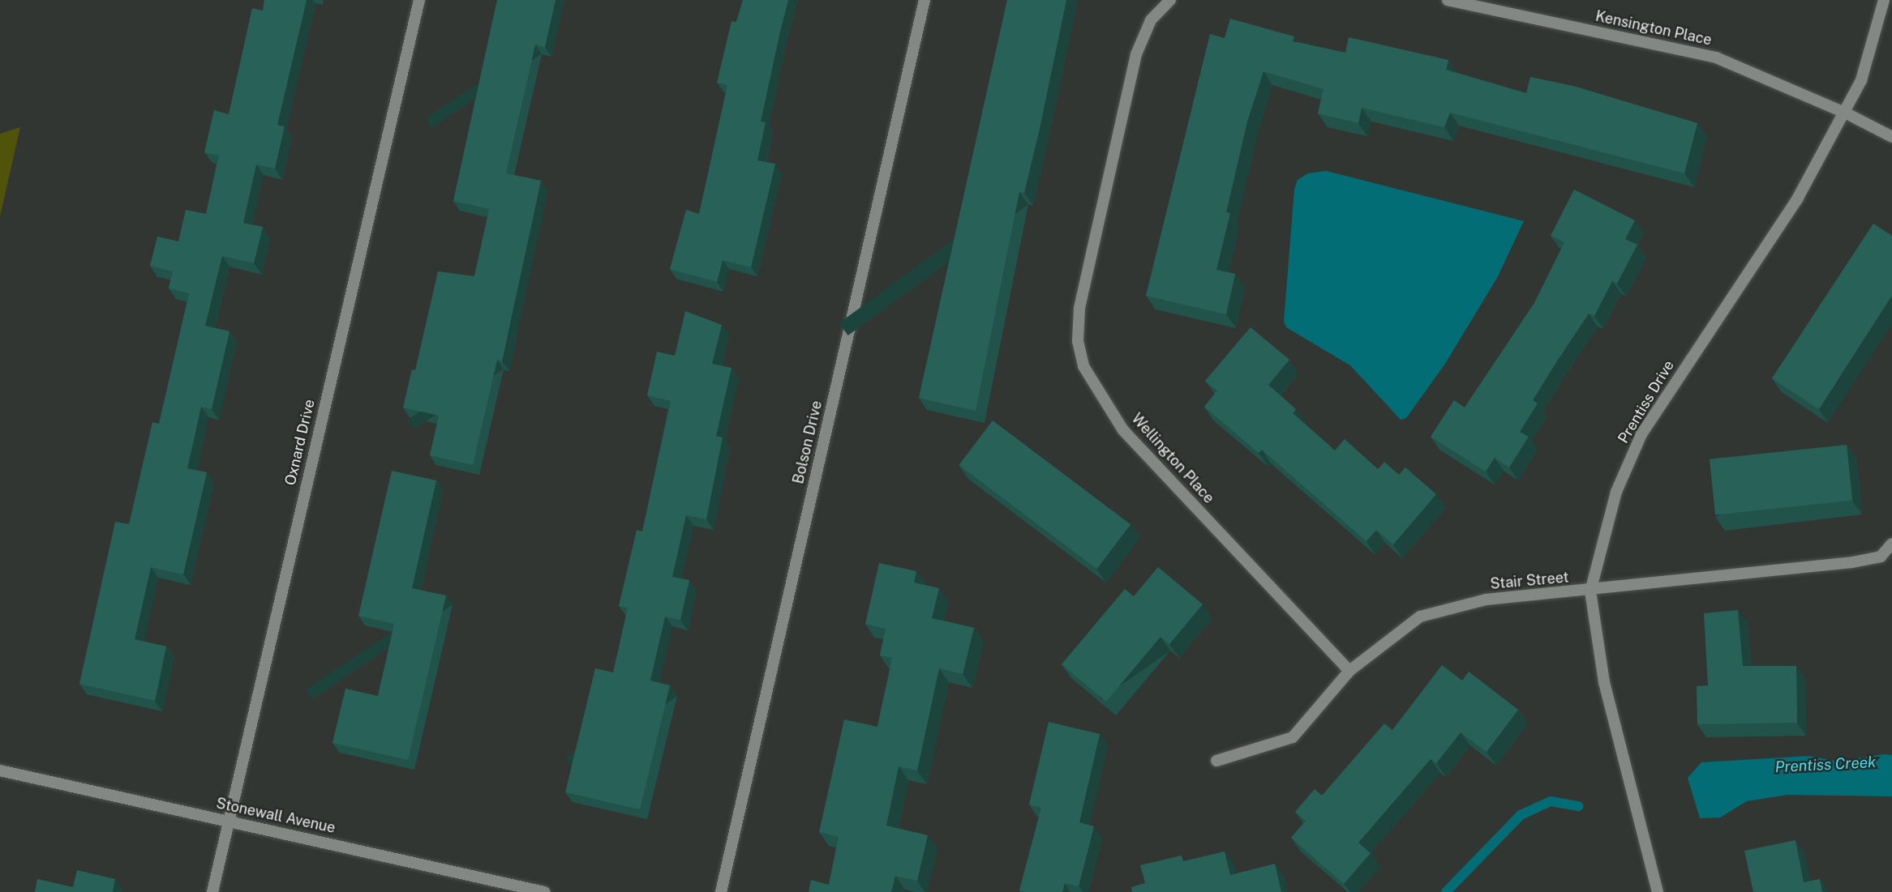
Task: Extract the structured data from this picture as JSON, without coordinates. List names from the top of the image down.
{
  "streets": {
    "street": [
      "Kensington Place",
      "Prentiss Drive",
      "Oxnard Drive",
      "Bolson Drive",
      "Wellington Place",
      "Stair Street",
      "Stonewall Avenue"
    ]
  },
  "crossings": [
    ["Kensington Place", "Prentiss Drive"],
    ["Prentiss Drive", "Stair Street"],
    ["Oxnard Drive", "Stonewall Avenue"],
    ["Wellington Place", "Stair Street"]
  ],
  "water": ["Prentiss Creek"]
}
